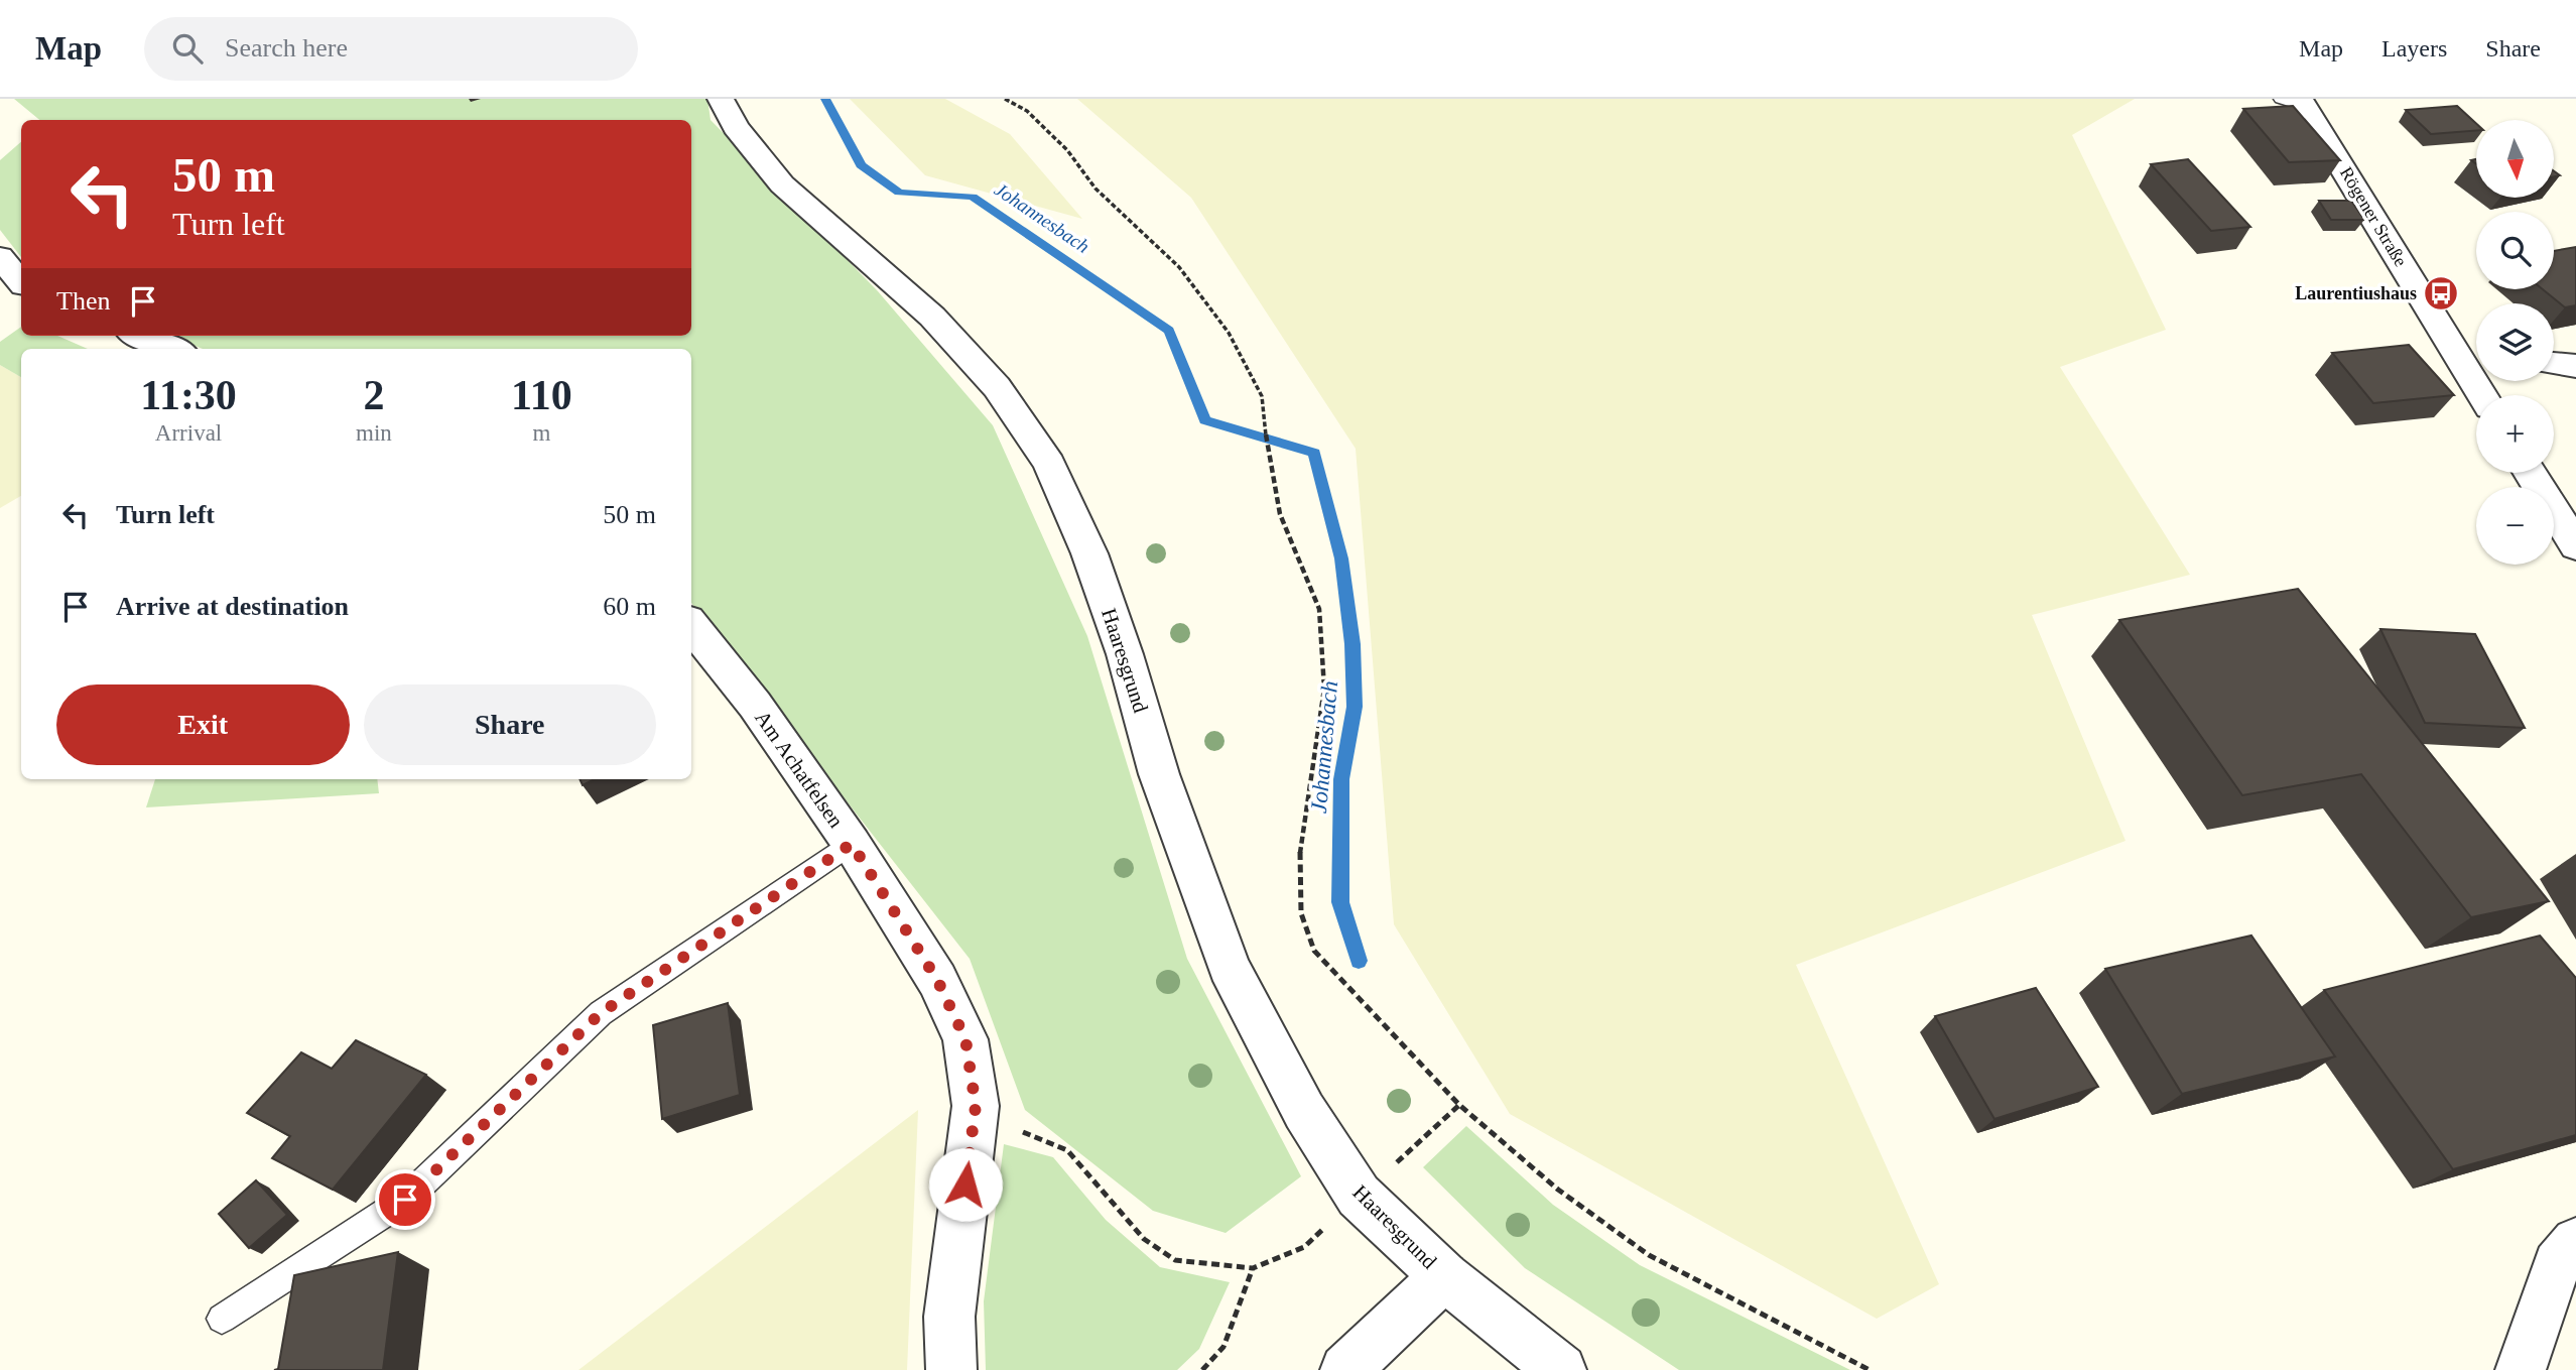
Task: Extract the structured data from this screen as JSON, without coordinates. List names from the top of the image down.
{
  "streets": {
    "street": ["Rögener Straße", "Haaresgrund", "Am Achatfelsen"]
  },
  "water": ["Johannesbach"],
  "places": {
    "bus stop": ["Laurentiushaus"]
  },
  "north": "bottom",
  "page": {
    "header": "Map",
    "search": "Search here",
    "nav": ["Map", "Layers", "Share"],
    "map_buttons": ["+", "−"],
    "turn": ["50 m", "Turn left"],
    "then": "Then",
    "eta": [
      "11:30",
      "Arrival",
      "2",
      "min",
      "110",
      "m"
    ],
    "list": [
      {
        "name": "Turn left",
        "value": "50 m"
      },
      {
        "name": "Arrive at destination",
        "value": "60 m"
      }
    ],
    "buttons": ["Exit", "Share"]
  }
}
